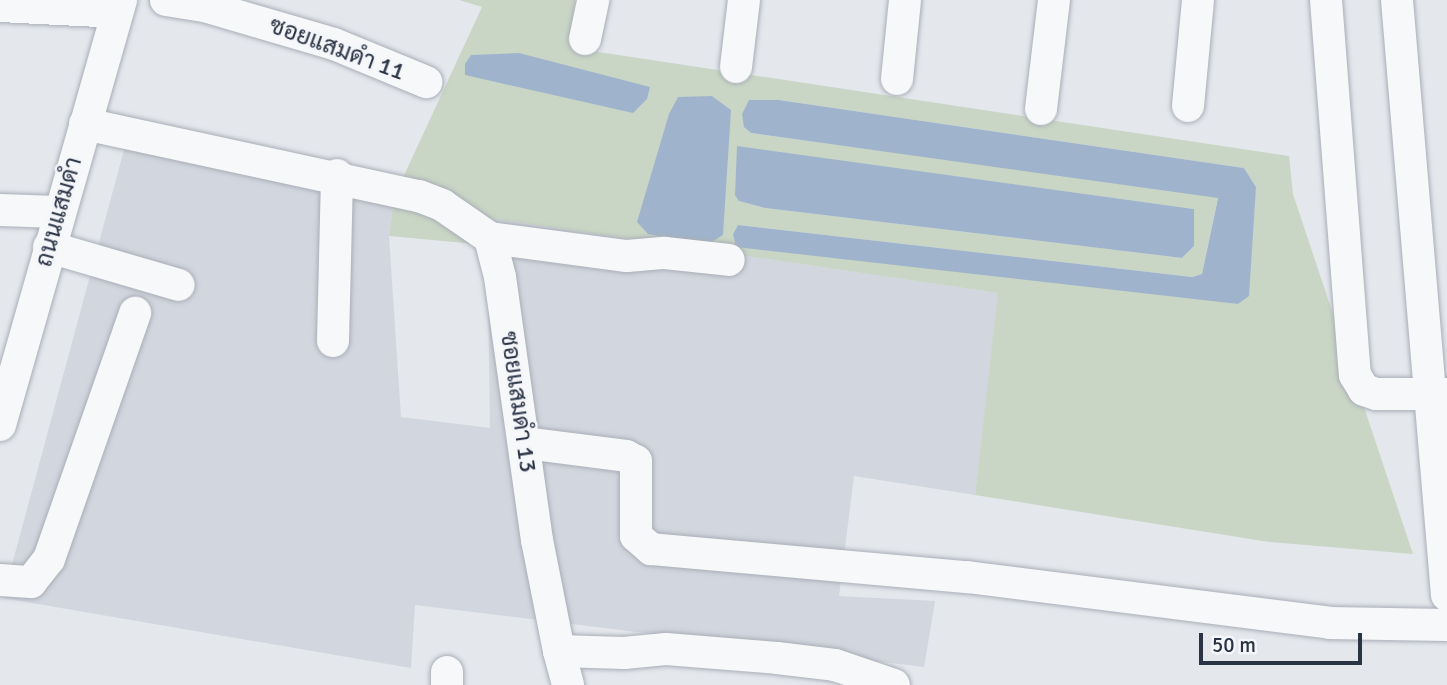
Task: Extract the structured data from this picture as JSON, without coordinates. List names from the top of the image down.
{
  "streets": {
    "street": ["ซอยแสมดำ 11", "ถนนแสมดำ", "ซอยแสมดำ 13"]
  },
  "scale_bar": "50 m"
}
